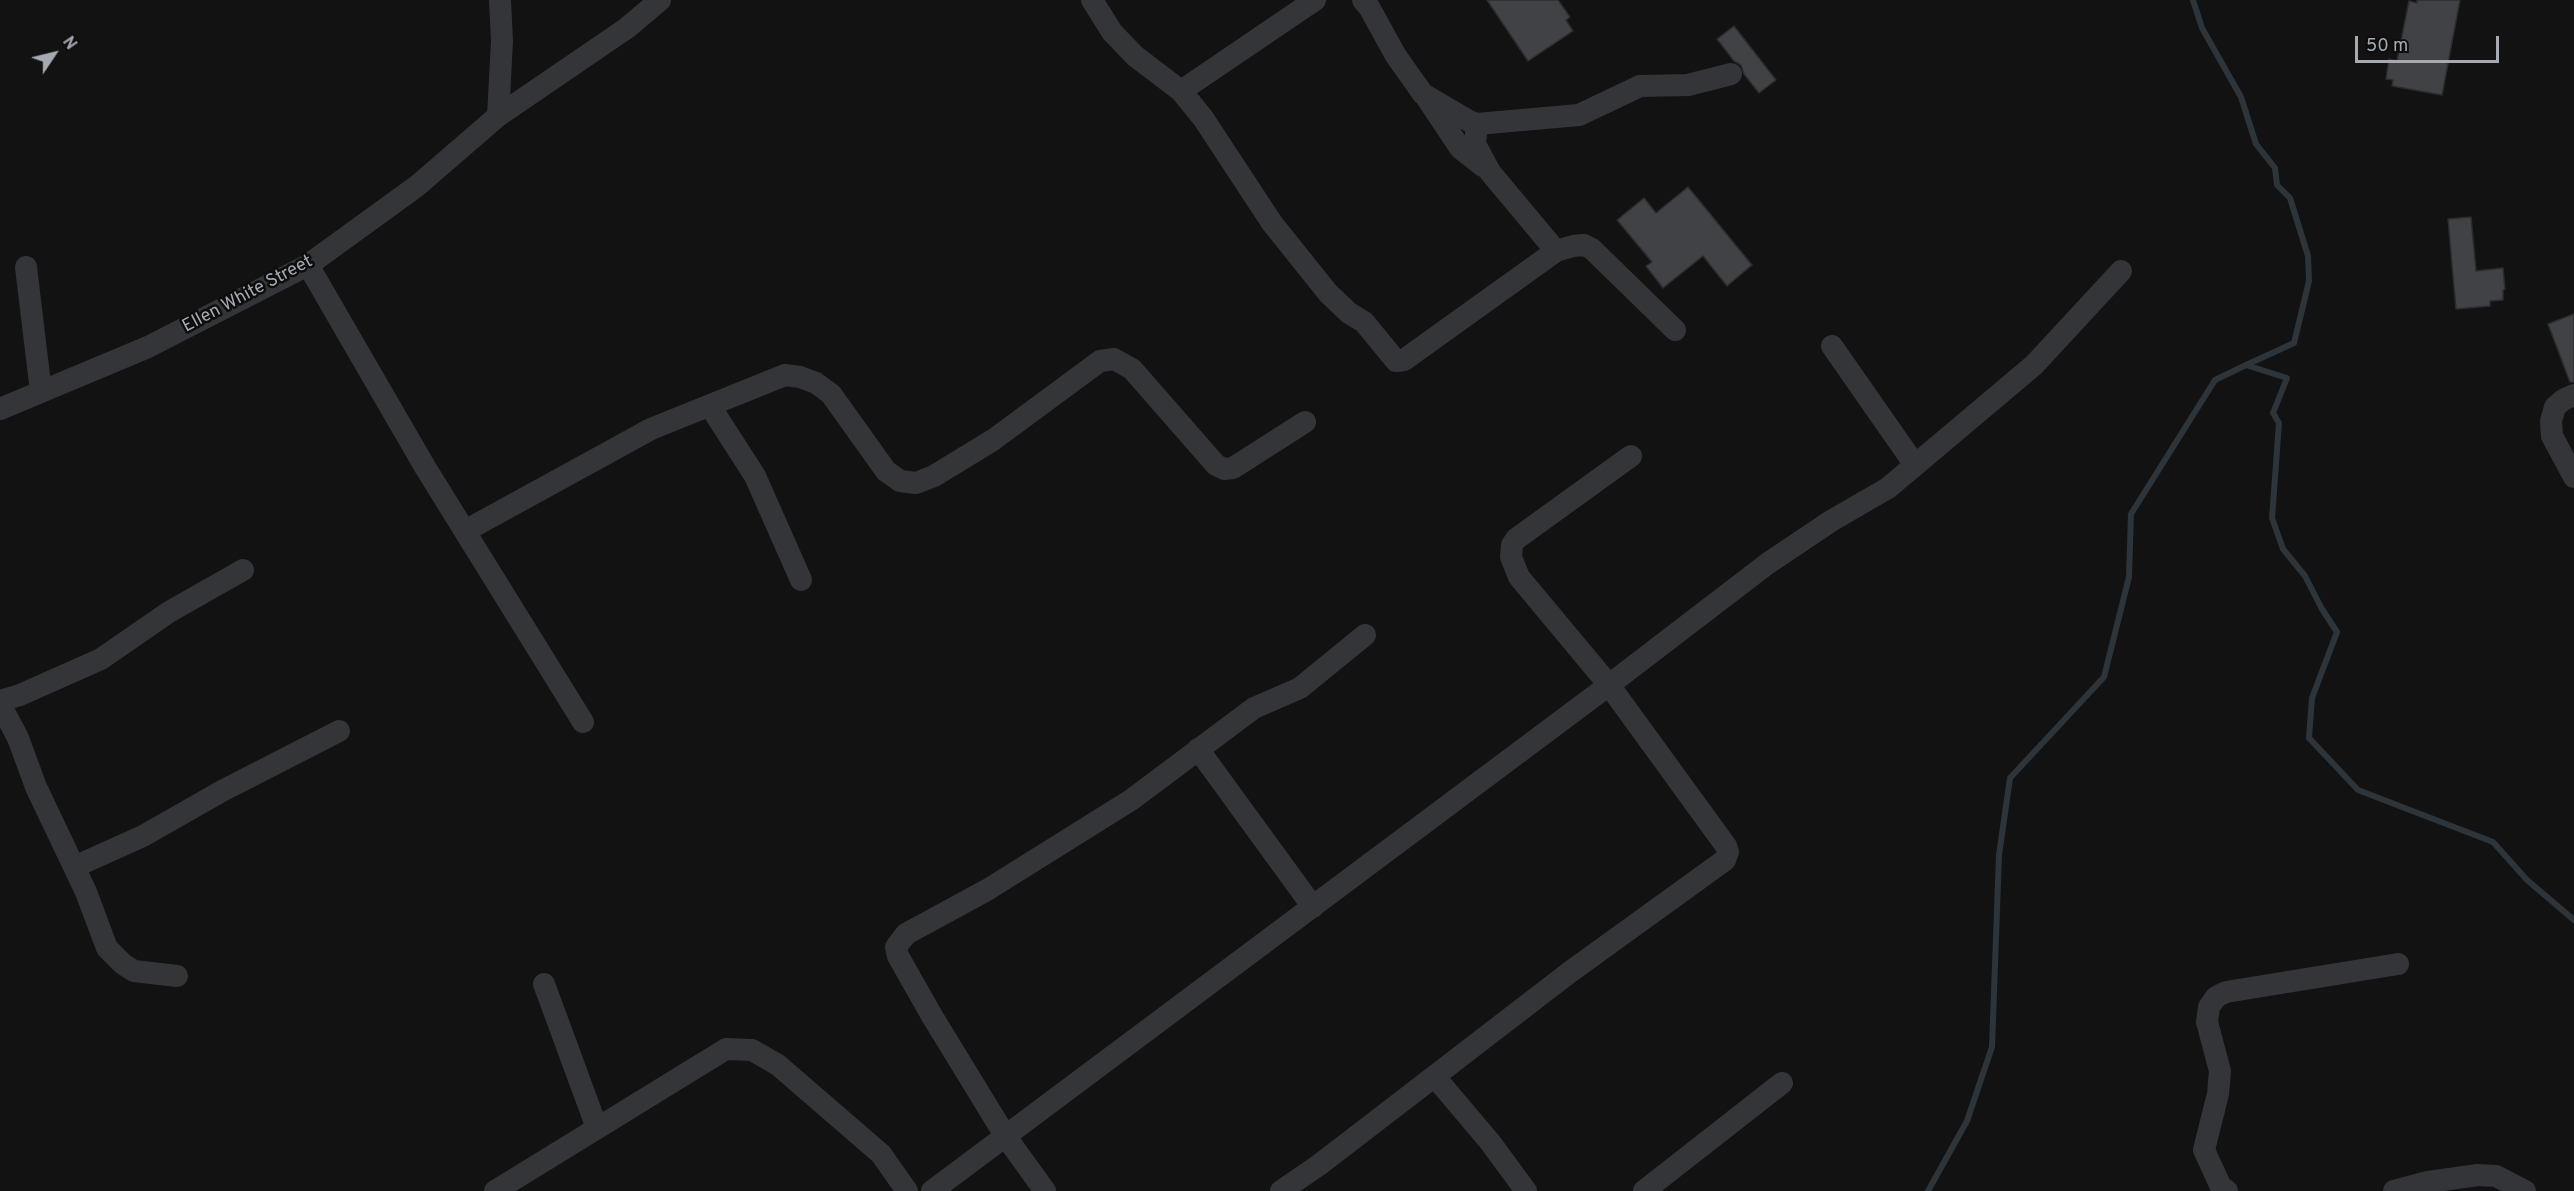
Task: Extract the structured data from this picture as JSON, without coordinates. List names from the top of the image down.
{
  "streets": {
    "street": ["Ellen White Street"]
  },
  "scale_bar": "50 m",
  "north": "top right"
}
